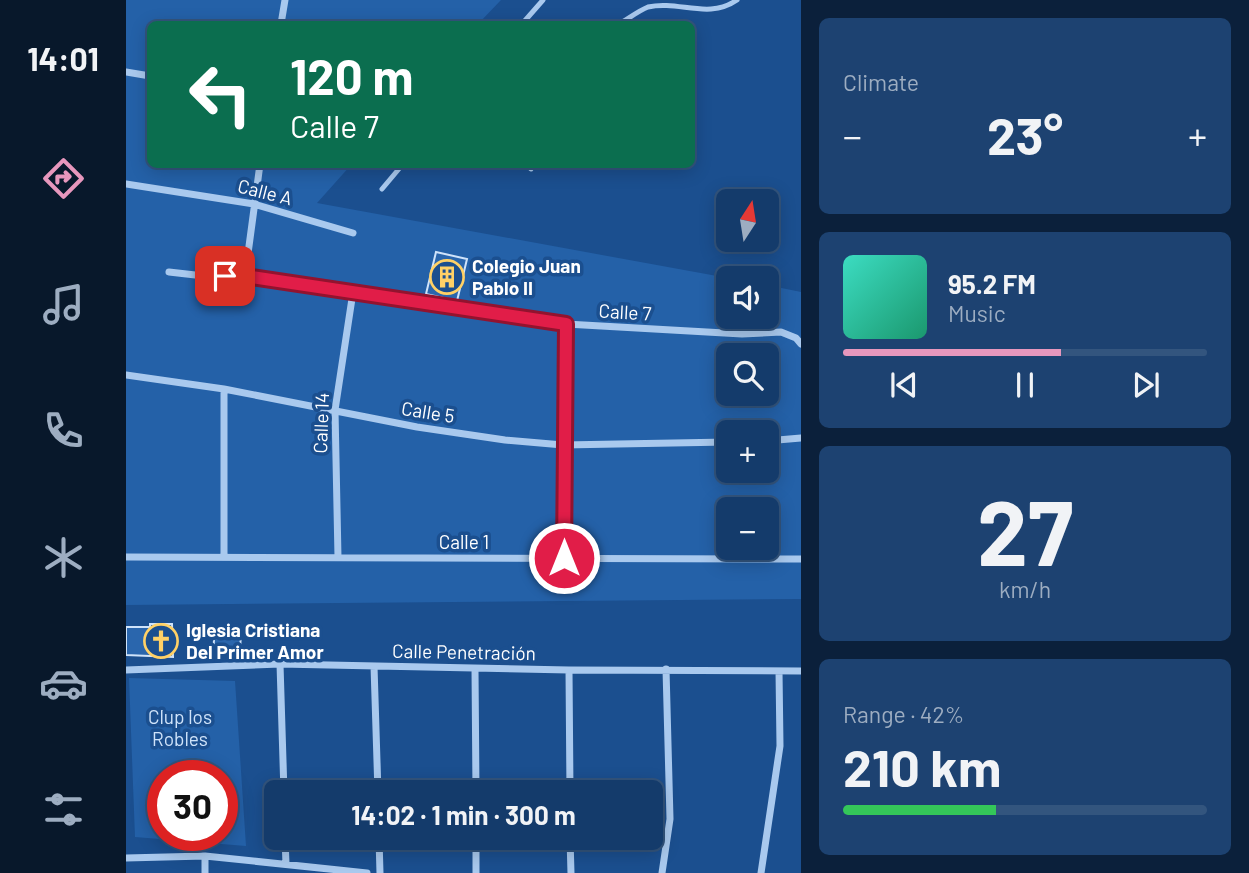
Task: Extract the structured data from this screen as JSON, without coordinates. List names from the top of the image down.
{
  "streets": {
    "street": [
      "Calle A",
      "Calle 7",
      "Calle 5",
      "Calle 14",
      "Calle 1",
      "Calle Penetración"
    ]
  },
  "crossings": [
    ["Calle 7", "Calle 14"],
    ["Calle 5", "Calle 14"],
    ["Calle 14", "Calle 1"]
  ],
  "parks": ["Clup los Robles"],
  "places": {
    "building": ["Colegio Juan Pablo II"],
    "church": ["Iglesia Cristiana Del Primer Amor"]
  },
  "north": "top",
  "page": {
    "tabs": "14:01",
    "tile": [
      "Climate",
      ["27", "km/h"],
      ["Range · 42%", "210 km"]
    ],
    "turn": ["120 m", "Calle 7"],
    "heat": ["−", "23°", "+"],
    "map_buttons": ["+", "−"],
    "song": ["95.2 FM", "Music"],
    "limit": "30",
    "trip": "14:02 · 1 min · 300 m"
  }
}
